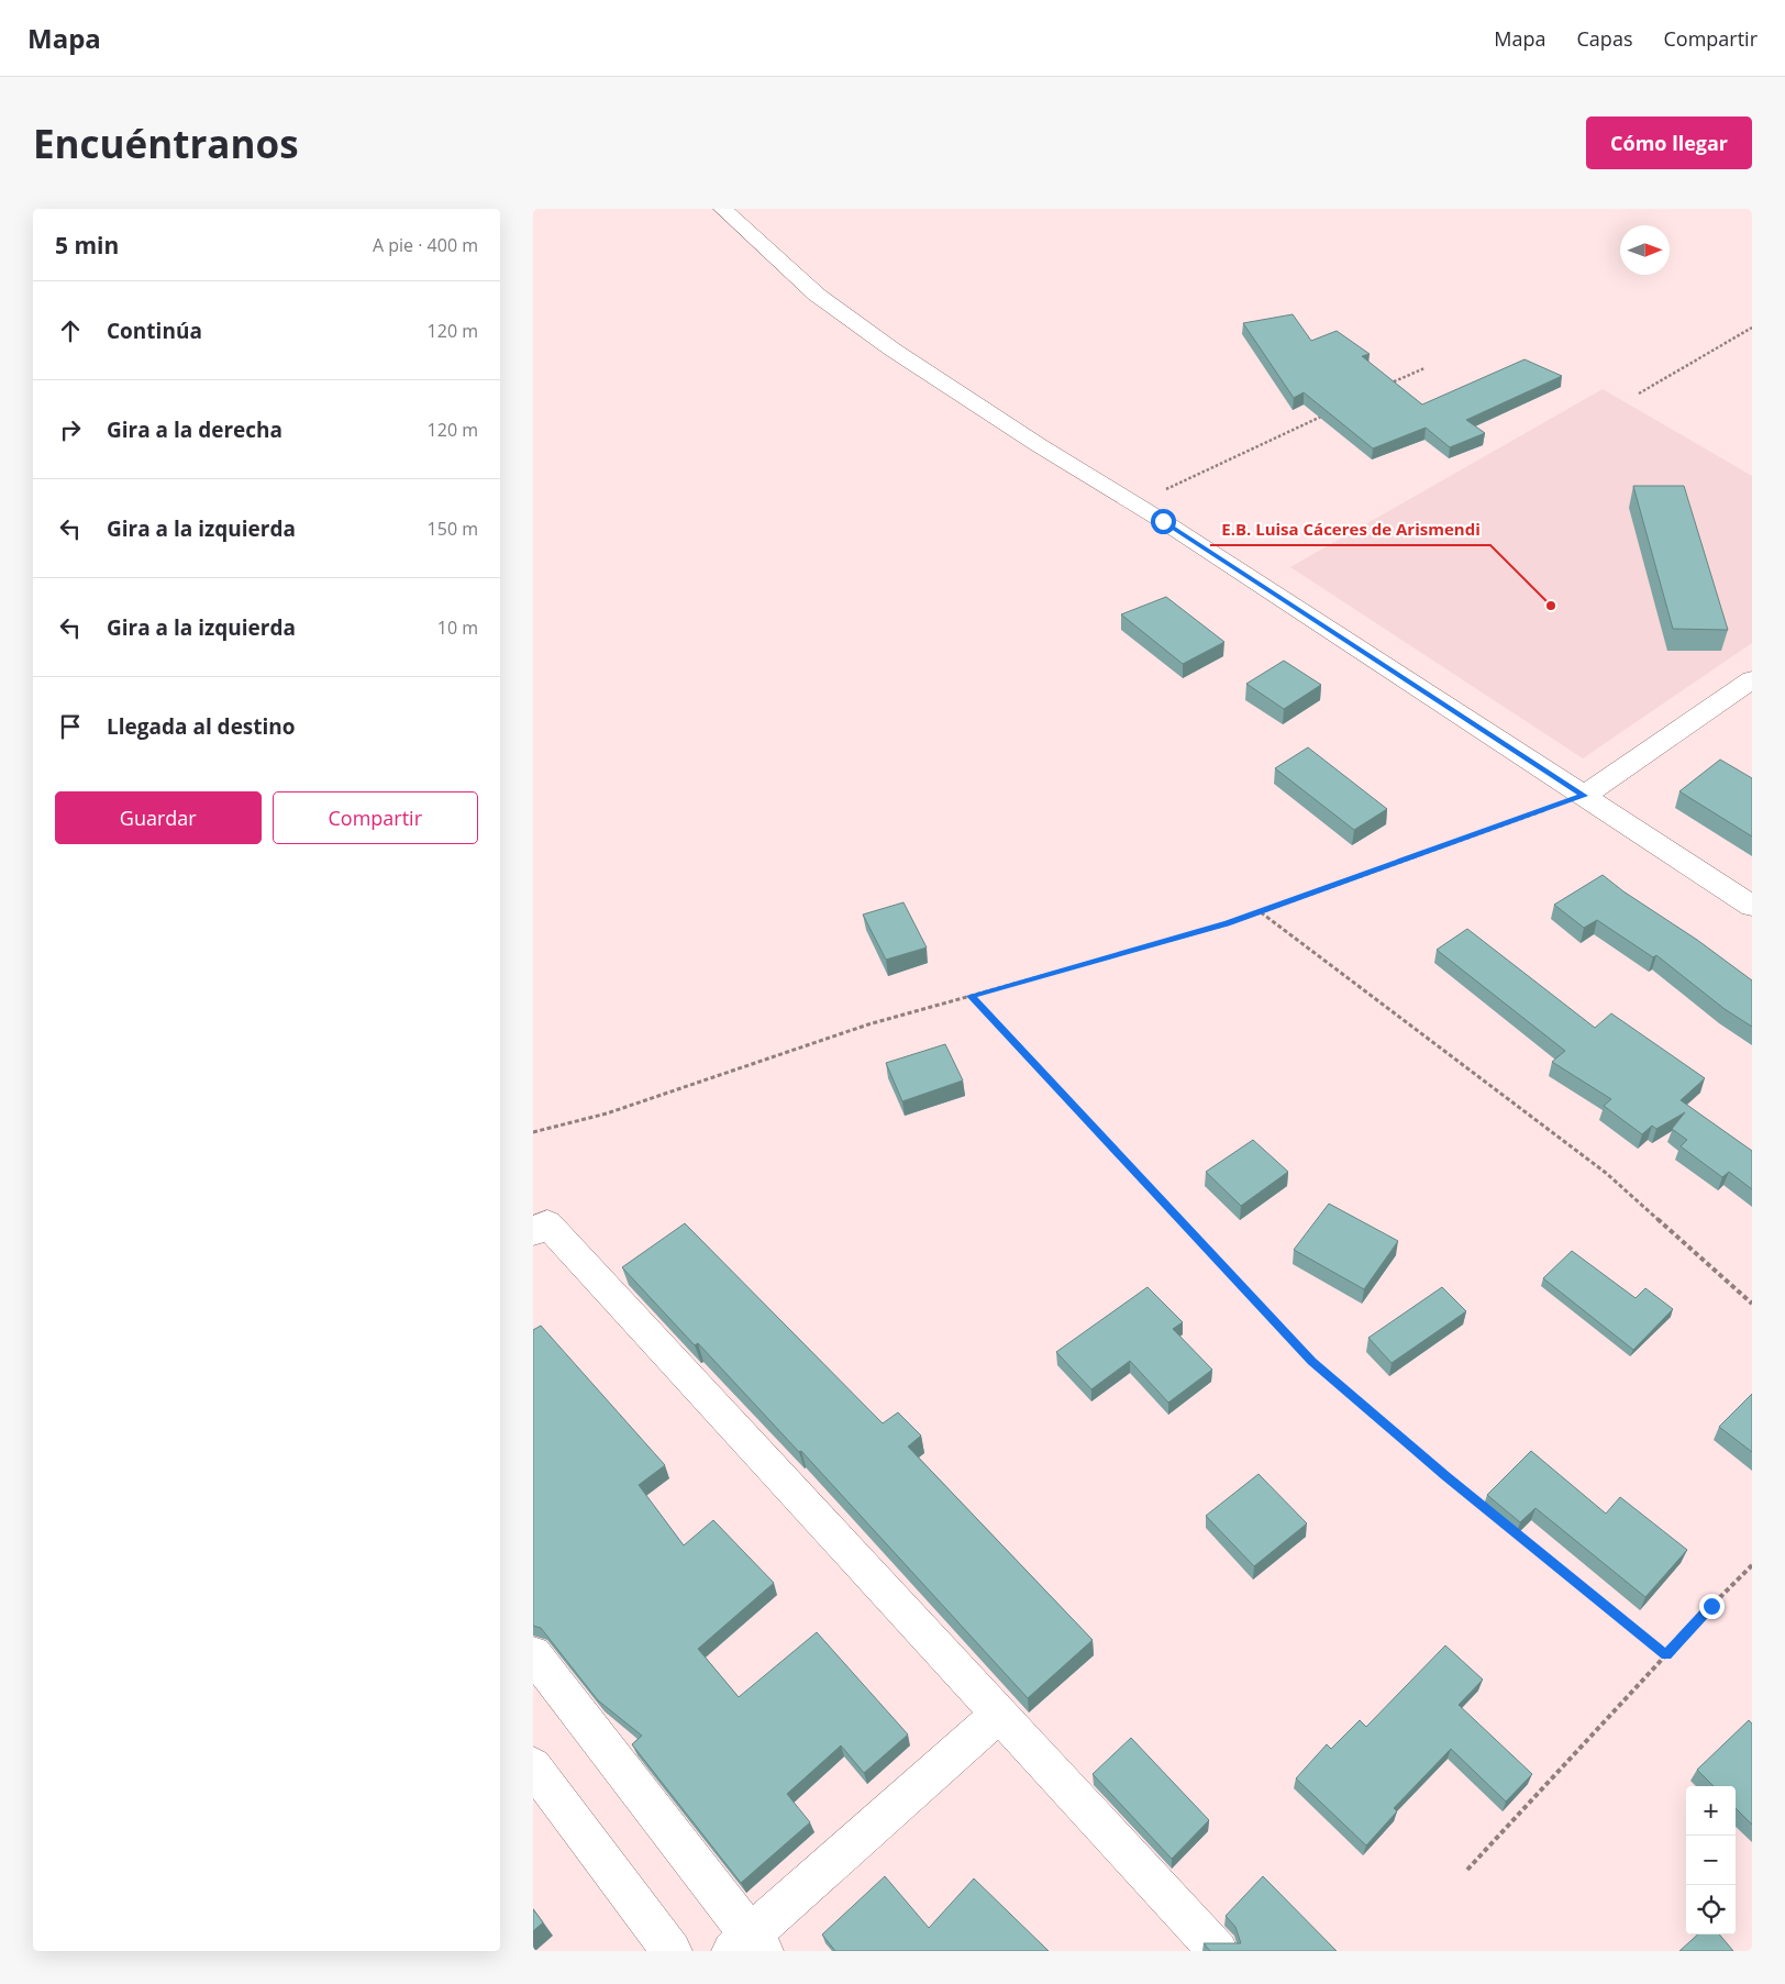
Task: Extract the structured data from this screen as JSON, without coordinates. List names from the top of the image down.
{
  "places": ["E.B. Luisa Cáceres de Arismendi"],
  "north": "right",
  "page": {
    "header": "Mapa",
    "nav": ["Mapa", "Capas", "Compartir"],
    "buttons": [
      "Cómo llegar",
      ["Guardar", "Compartir"]
    ],
    "title": "Encuéntranos",
    "heading": ["5 min", "A pie · 400 m"],
    "list": [
      ["Continúa", "120 m"],
      ["Gira a la derecha", "120 m"],
      ["Gira a la izquierda", "150 m"],
      ["Gira a la izquierda", "10 m"],
      "Llegada al destino"
    ],
    "map_buttons": ["+", "−"]
  }
}
